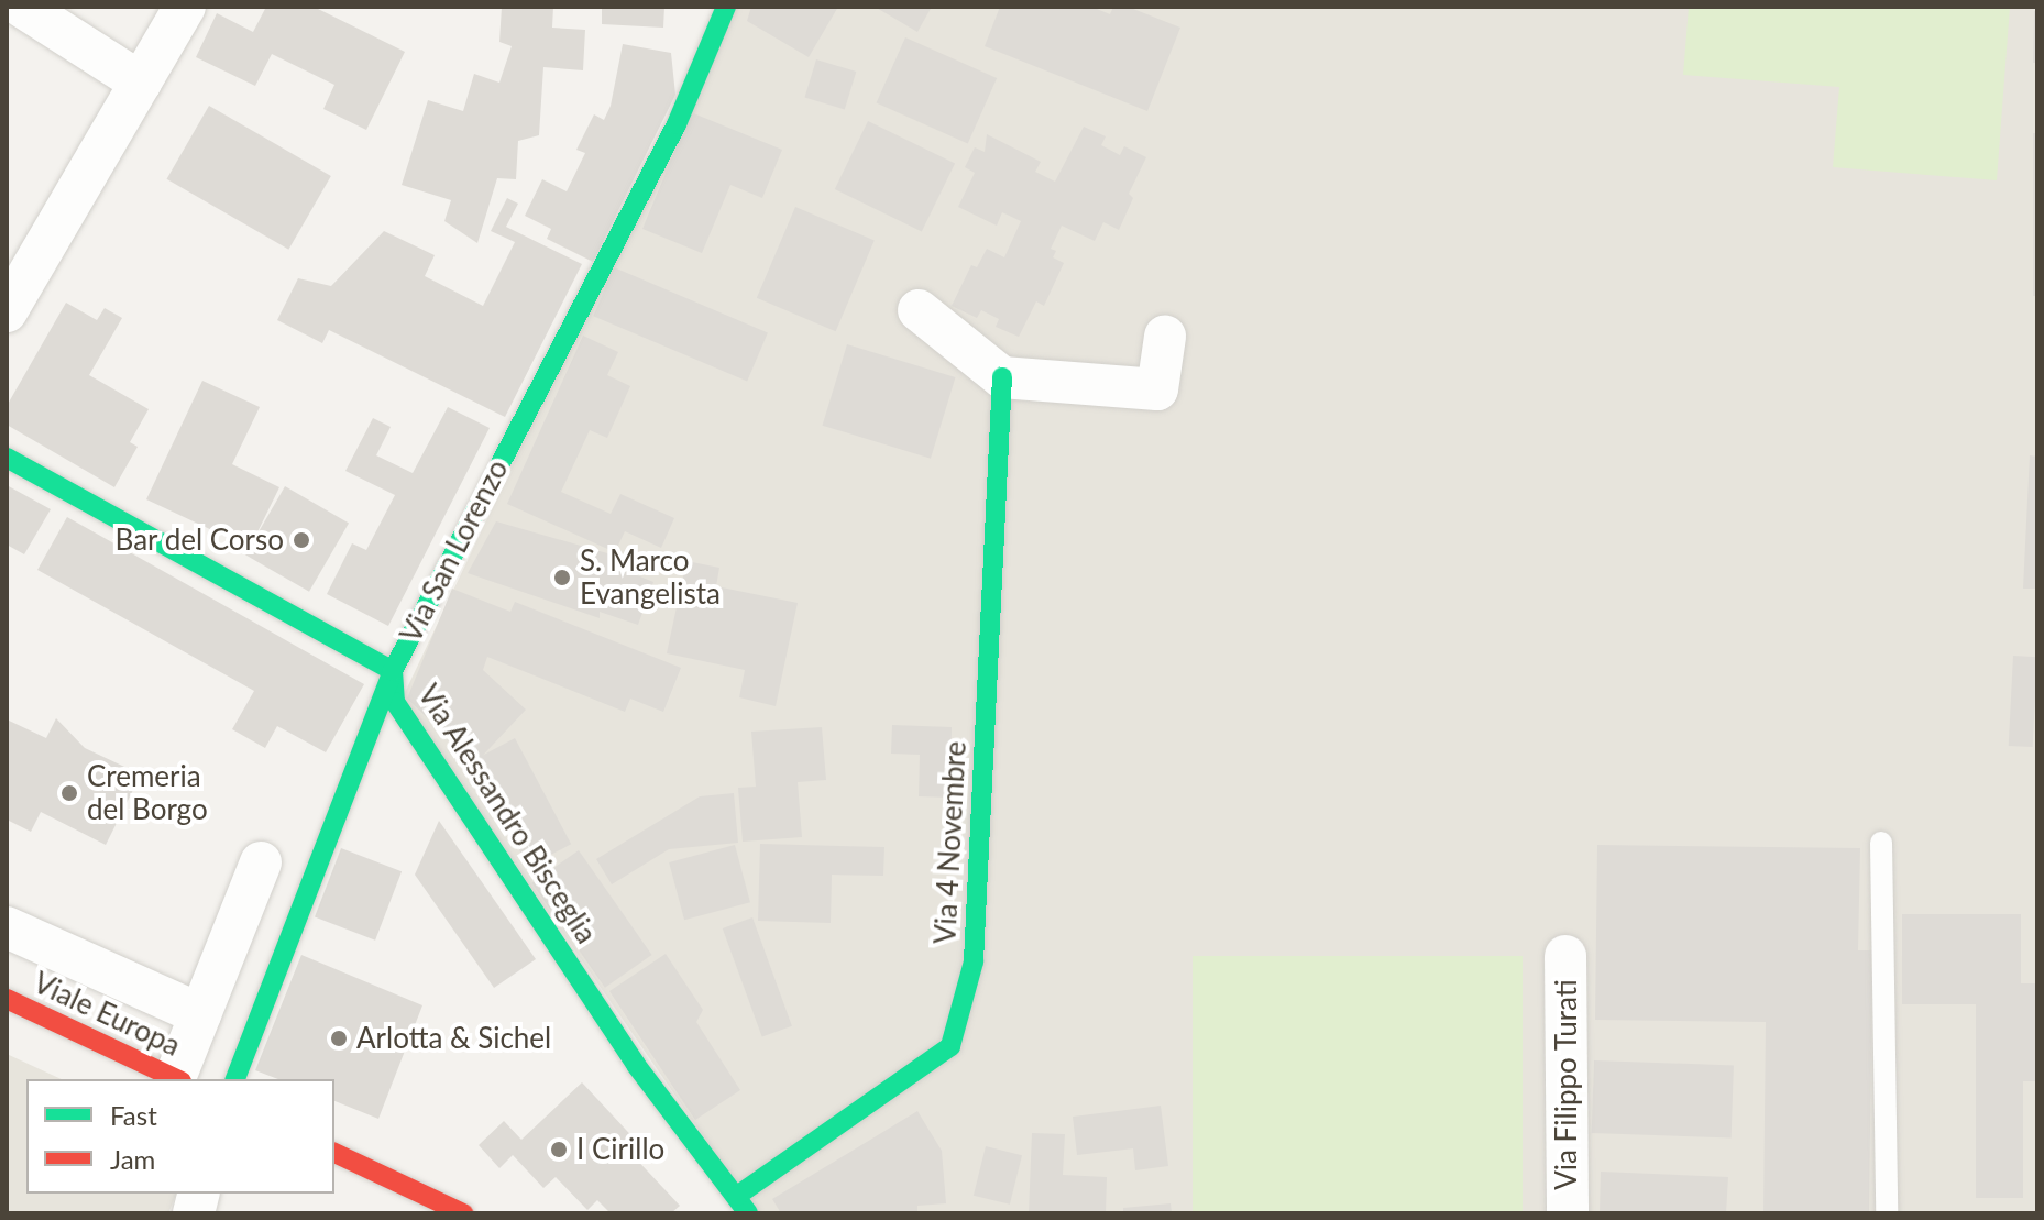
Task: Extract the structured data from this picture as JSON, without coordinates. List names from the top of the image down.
{
  "streets": {
    "street": [
      "Via San Lorenzo",
      "Via Alessandro Bisceglia",
      "Via 4 Novembre",
      "Viale Europa",
      "Via Filippo Turati"
    ]
  },
  "crossings": [
    ["Via San Lorenzo", "Via Alessandro Bisceglia"],
    ["Via Alessandro Bisceglia", "Via 4 Novembre"]
  ],
  "places": [
    "Bar del Corso",
    "S. Marco Evangelista",
    "Cremeria del Borgo",
    "Arlotta & Sichel",
    "I Cirillo"
  ],
  "legend": ["Fast", "Jam"]
}
